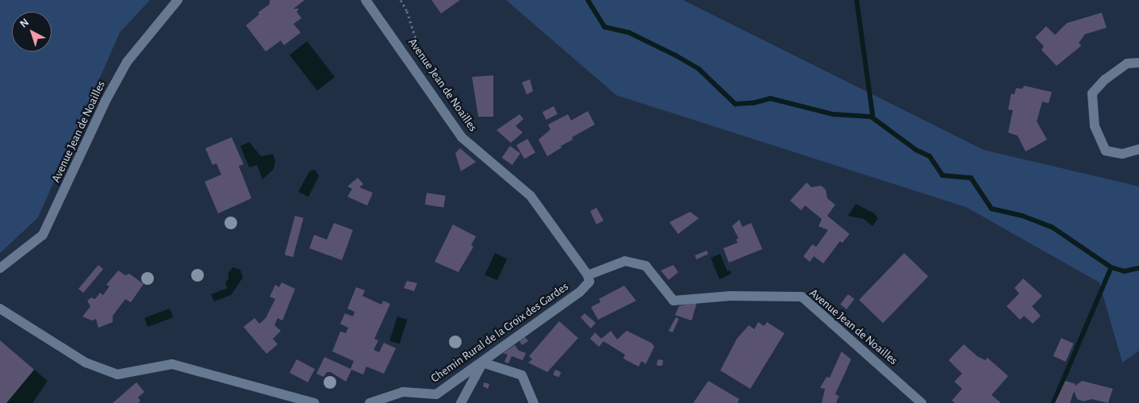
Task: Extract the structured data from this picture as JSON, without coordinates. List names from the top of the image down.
{
  "streets": {
    "street": ["Avenue Jean de Noailles", "Chemin Rural de la Croix des Gardes"]
  },
  "crossings": [
    ["Avenue Jean de Noailles", "Chemin Rural de la Croix des Gardes"]
  ],
  "north": "top left"
}
